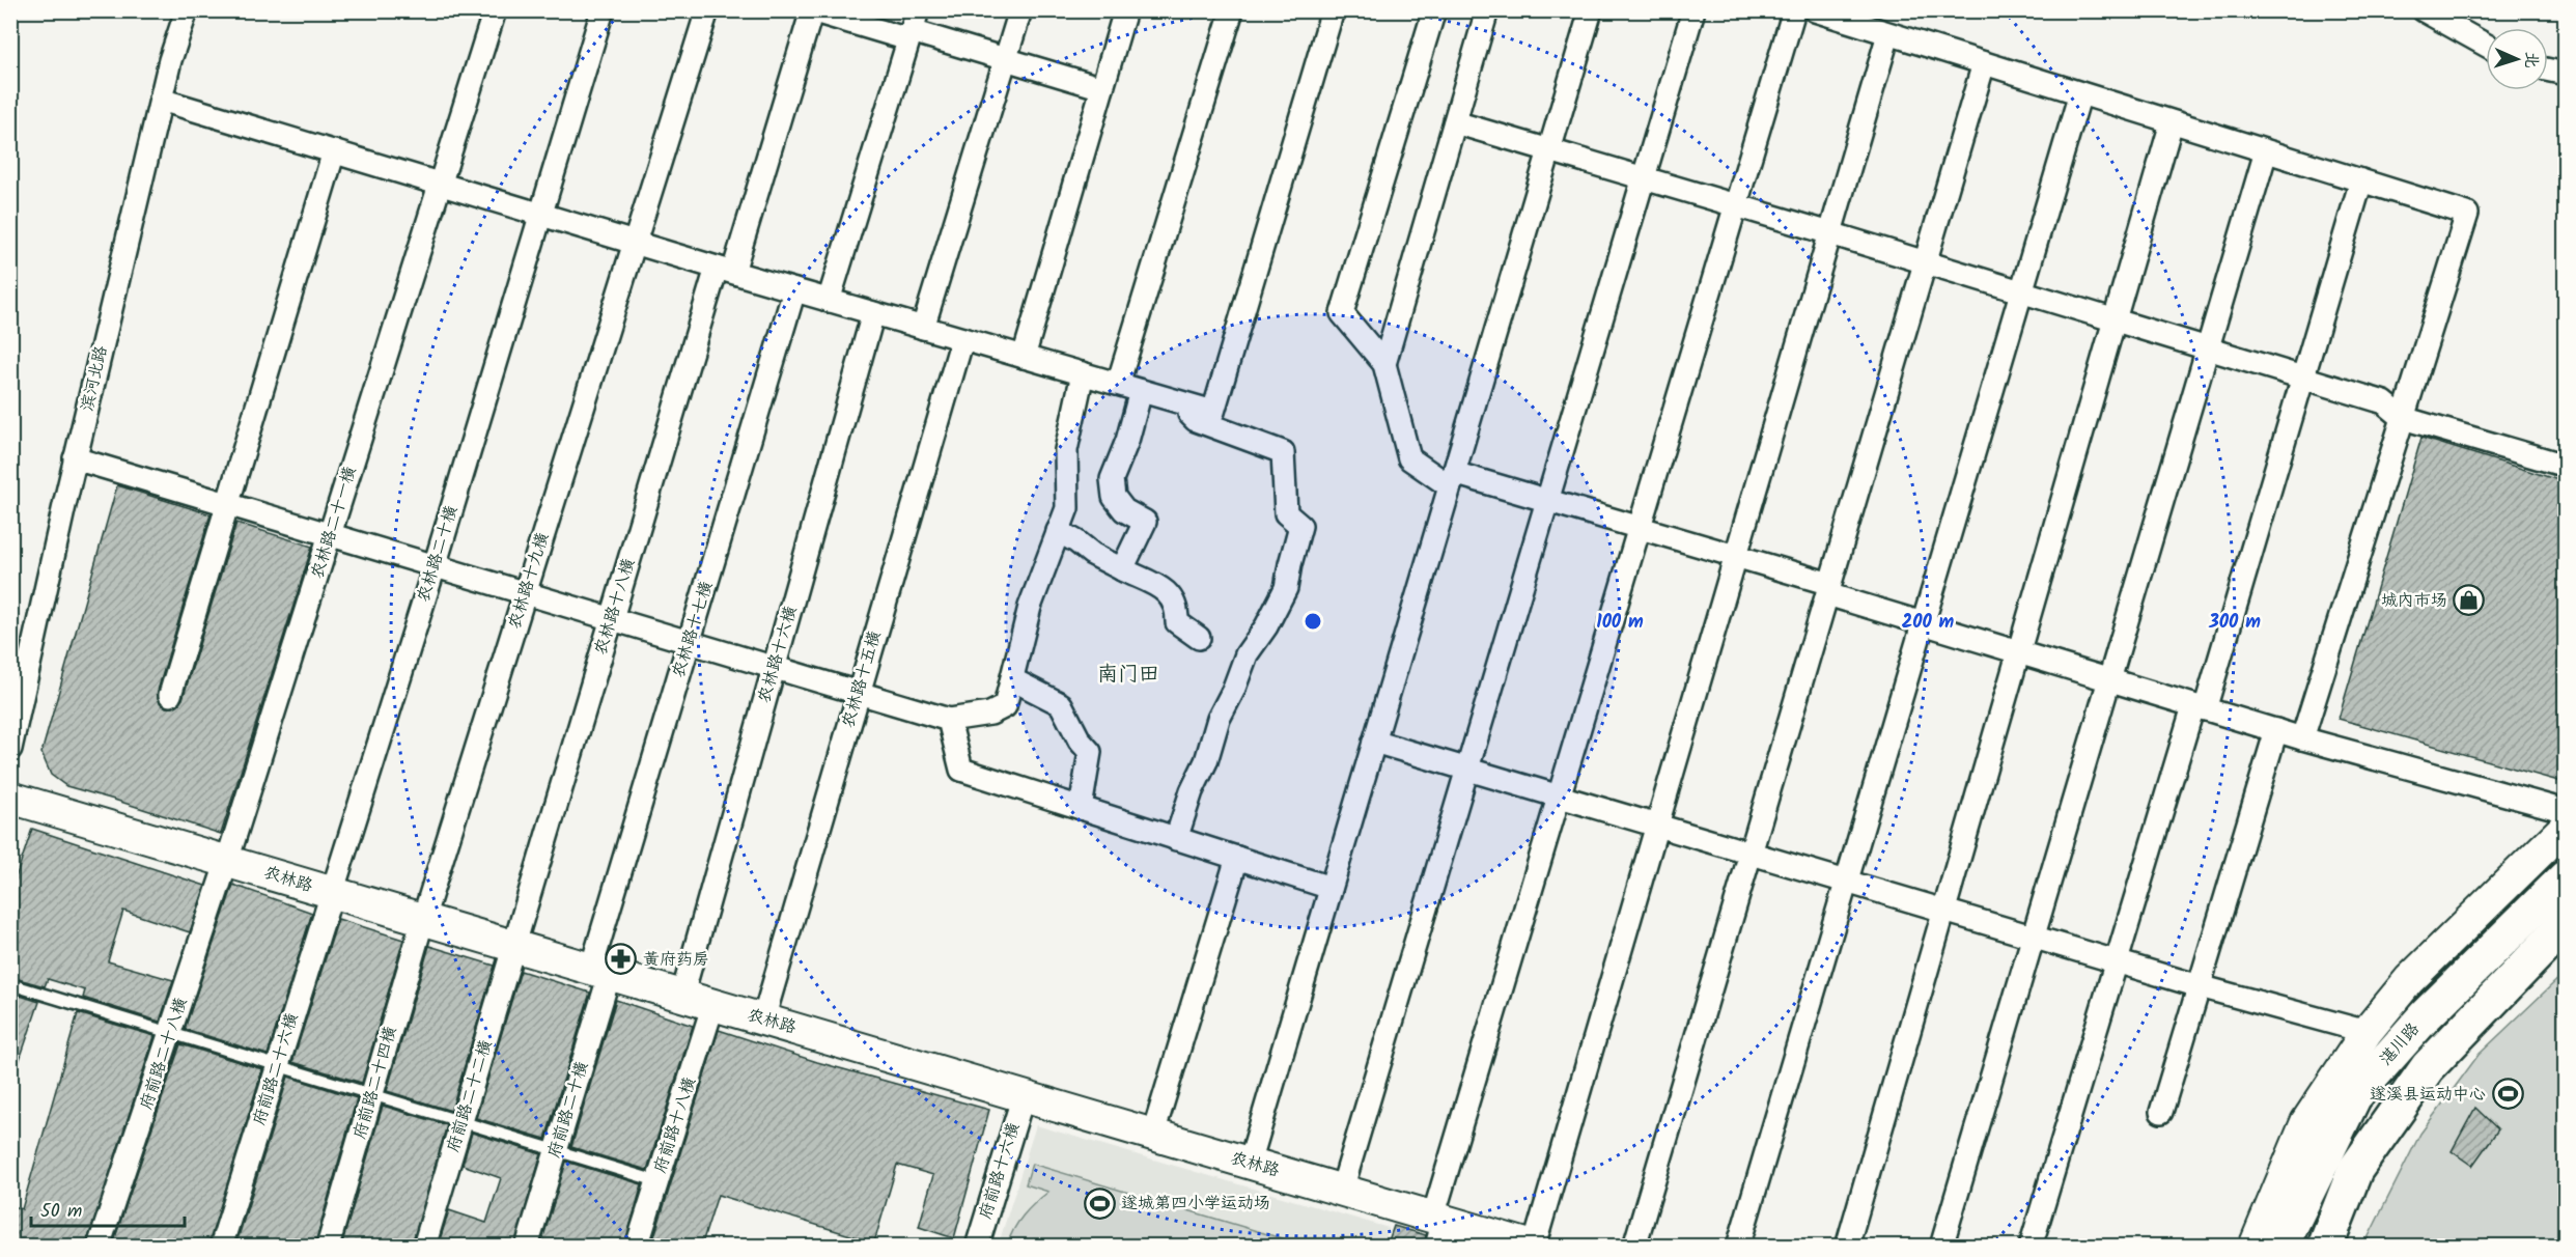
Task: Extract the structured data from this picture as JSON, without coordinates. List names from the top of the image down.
{
  "streets": {
    "highway": ["湛川路"],
    "street": [
      "滨河北路",
      "农林路二十一横",
      "农林路二十横",
      "农林路十九横",
      "农林路十八横",
      "农林路十七横",
      "农林路十六横",
      "农林路十五横",
      "农林路",
      "府前路二十八横",
      "府前路二十六横",
      "府前路二十四横",
      "府前路二十二横",
      "府前路二十横",
      "府前路十八横",
      "府前路十六横"
    ]
  },
  "crossings": [
    ["农林路二十一横", "农林路"],
    ["农林路二十一横", "府前路二十八横"],
    ["农林路二十横", "农林路"],
    ["农林路二十横", "府前路二十六横"],
    ["农林路十九横", "农林路"],
    ["农林路十九横", "府前路二十四横"],
    ["农林路十八横", "农林路"],
    ["农林路十八横", "府前路二十二横"],
    ["农林路十七横", "农林路"],
    ["农林路十七横", "府前路二十横"],
    ["农林路十六横", "农林路"],
    ["农林路十五横", "农林路"],
    ["农林路", "府前路二十八横"],
    ["农林路", "府前路二十六横"],
    ["农林路", "府前路二十四横"],
    ["农林路", "府前路二十二横"],
    ["农林路", "府前路二十横"],
    ["农林路", "府前路十八横"],
    ["农林路", "府前路十六横"]
  ],
  "districts": ["南门田"],
  "places": {
    "shop": ["城内市场"],
    "pharmacy": ["黄府药房"],
    "sports": ["遂溪县运动中心", "遂城第四小学运动场"]
  },
  "scale_bar": "50 m",
  "north": "right",
  "rings": ["100 m", "200 m", "300 m"]
}
